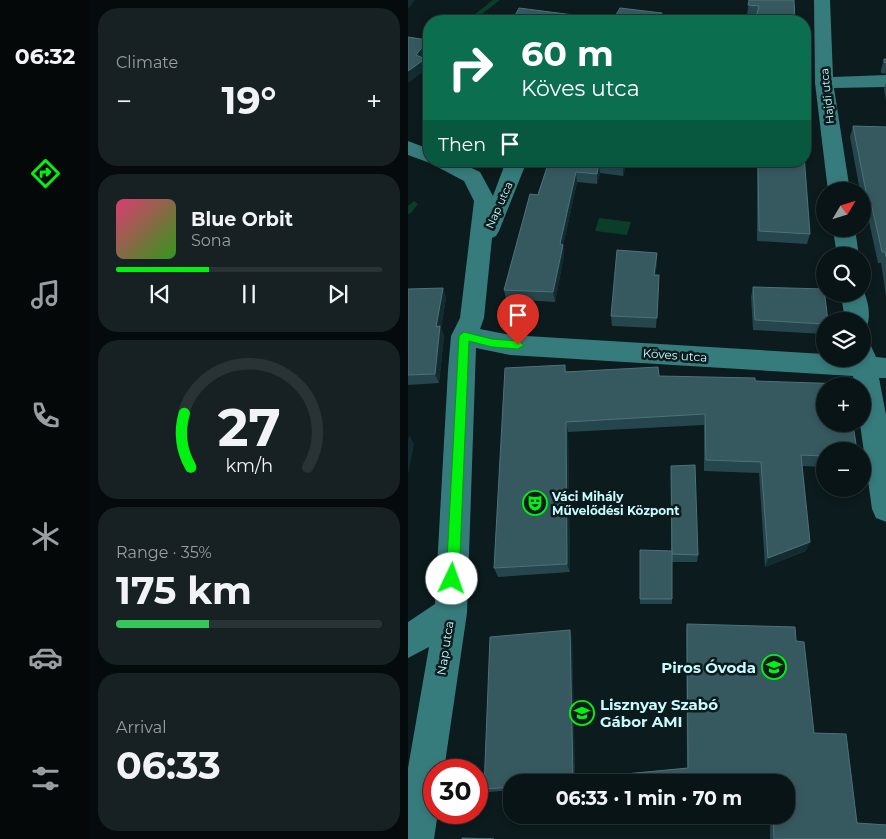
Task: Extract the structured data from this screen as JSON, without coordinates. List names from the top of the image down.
{
  "streets": {
    "street": ["Hajdi utca", "Nap utca", "Köves utca"]
  },
  "crossings": [
    ["Nap utca", "Köves utca"]
  ],
  "places": {
    "theatre": ["Váci Mihály Művelődési Központ"],
    "school or university": ["Piros Óvoda", "Lisznyay Szabó Gábor AMI"]
  },
  "north": "top right",
  "page": {
    "tabs": "06:32",
    "tile": [
      "Climate",
      ["Range · 35%", "175 km"],
      ["Arrival", "06:33"]
    ],
    "turn": ["60 m", "Köves utca"],
    "heat": ["−", "19°", "+"],
    "then": "Then",
    "map_buttons": ["+", "−"],
    "song": ["Blue Orbit", "Sona"],
    "limit": "30",
    "trip": "06:33 · 1 min · 70 m",
    "gauge": ["27", "km/h"]
  }
}
